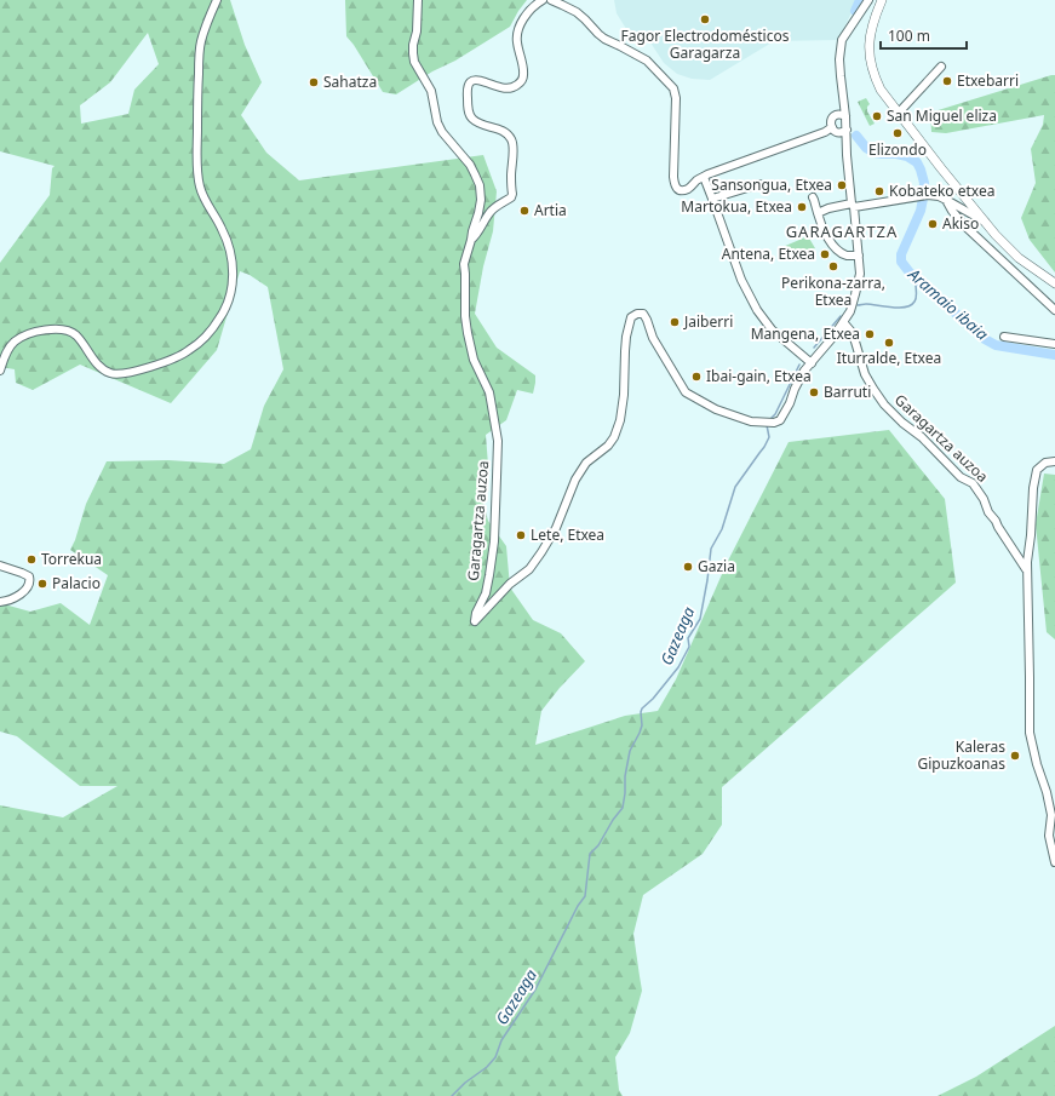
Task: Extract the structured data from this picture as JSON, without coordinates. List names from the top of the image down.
{
  "streets": {
    "street": ["Garagartza auzoa"]
  },
  "districts": ["GARAGARTZA"],
  "water": ["Aramaio ibaia", "Gazeaga"],
  "places": [
    "Fagor Electrodomésticos Garagarza",
    "Etxebarri",
    "Sahatza",
    "San Miguel eliza",
    "Elizondo",
    "Sansongua, Etxea",
    "Kobateko etxea",
    "Martokua, Etxea",
    "Artia",
    "Akiso",
    "Antena, Etxea",
    "Perikona-zarra, Etxea",
    "Jaiberri",
    "Mangena, Etxea",
    "Iturralde, Etxea",
    "Ibai-gain, Etxea",
    "Barruti",
    "Lete, Etxea",
    "Torrekua",
    "Gazia",
    "Palacio",
    "Kaleras Gipuzkoanas"
  ],
  "scale_bar": "100 m"
}
